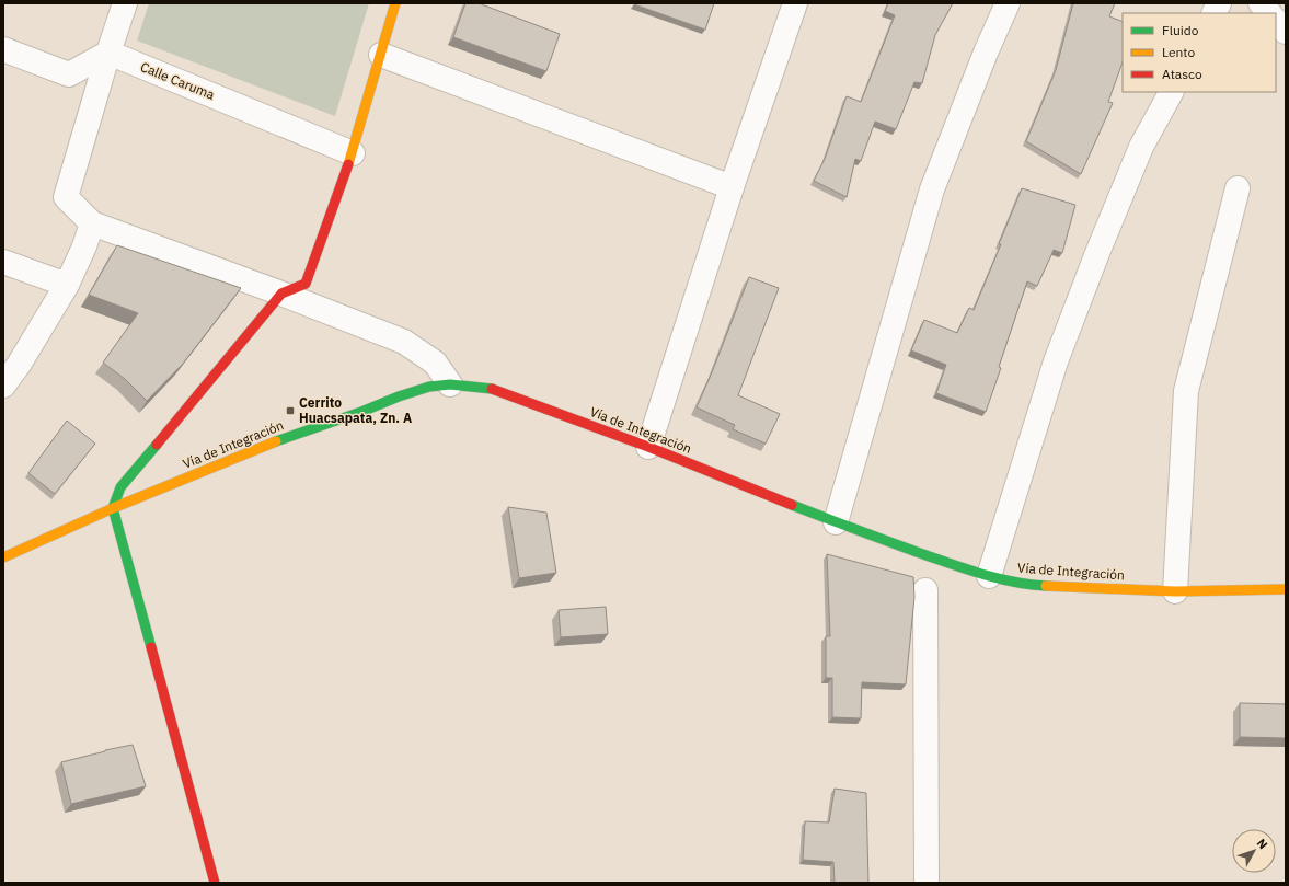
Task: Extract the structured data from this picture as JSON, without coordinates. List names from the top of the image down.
{
  "streets": {
    "main road": ["Vía de Integración"],
    "street": ["Calle Caruma"]
  },
  "places": {
    "transit": ["Cerrito Huacsapata, Zn. A"]
  },
  "legend": ["Fluido", "Lento", "Atasco"],
  "north": "top right"
}
